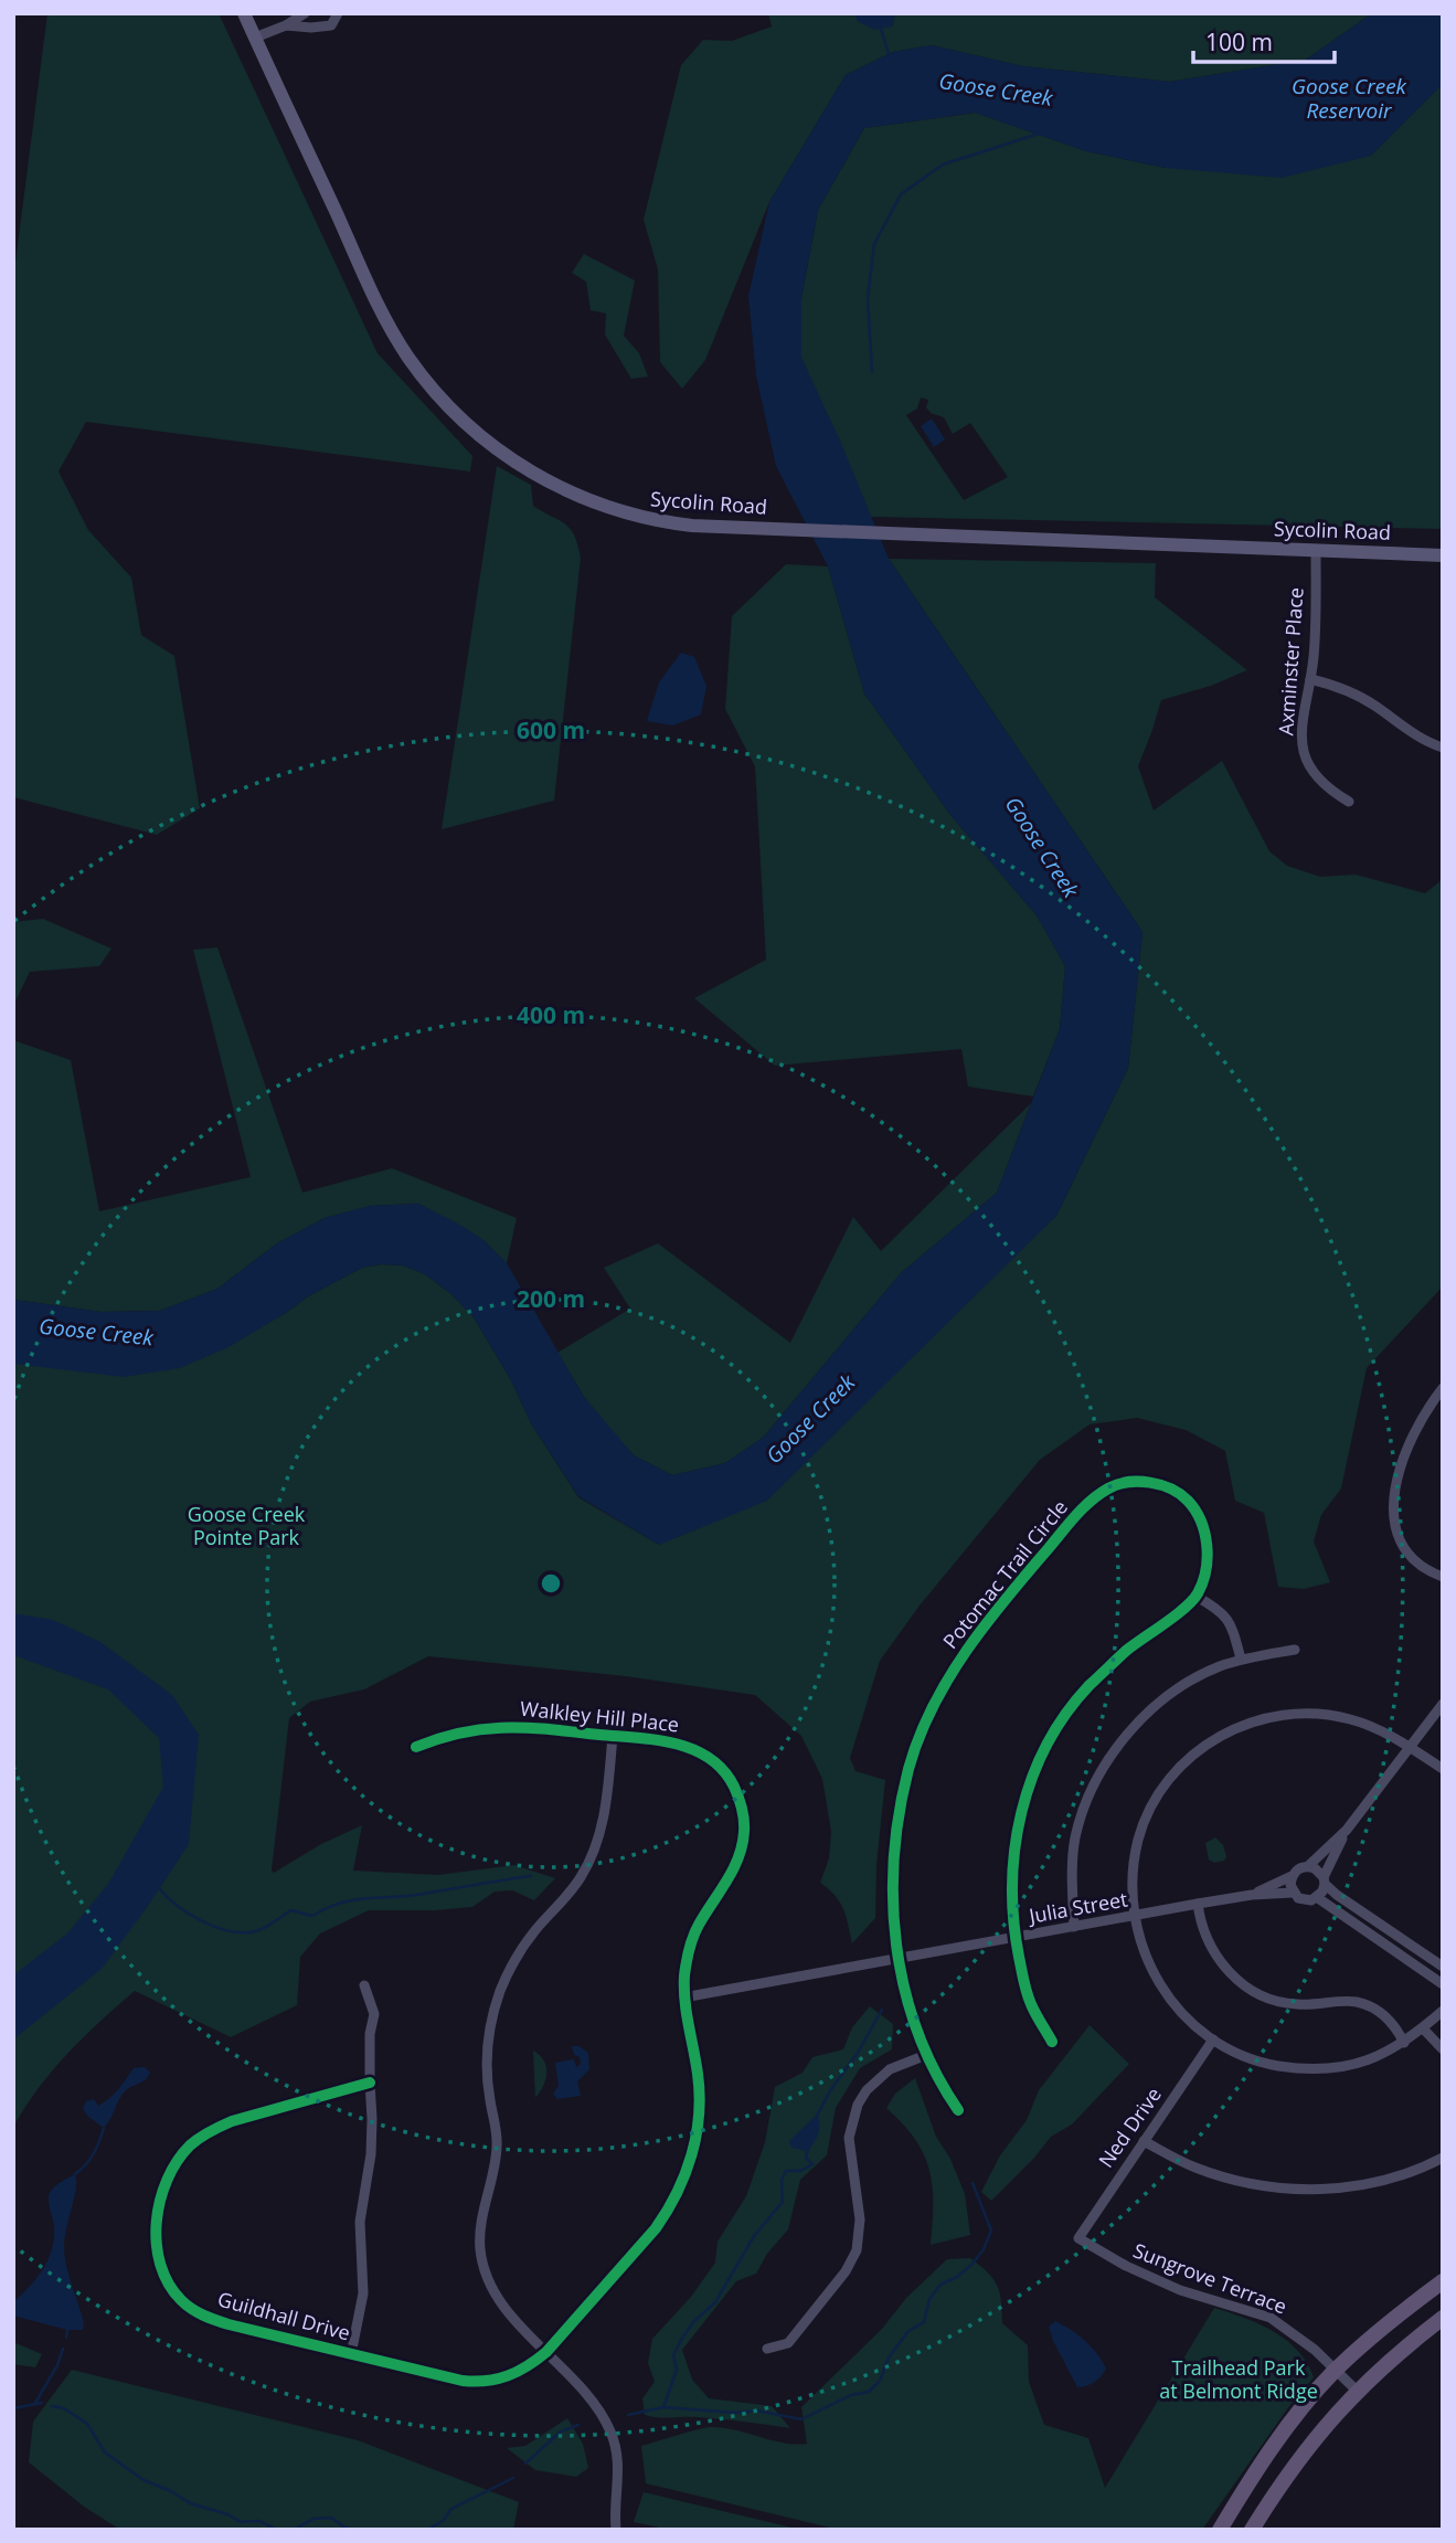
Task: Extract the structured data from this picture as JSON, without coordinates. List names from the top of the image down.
{
  "streets": {
    "main road": ["Sycolin Road"],
    "street": [
      "Axminster Place",
      "Potomac Trail Circle",
      "Walkley Hill Place",
      "Julia Street",
      "Ned Drive",
      "Sungrove Terrace",
      "Guildhall Drive"
    ]
  },
  "crossings": [
    ["Sycolin Road", "Axminster Place"],
    ["Potomac Trail Circle", "Julia Street"],
    ["Walkley Hill Place", "Julia Street"],
    ["Walkley Hill Place", "Guildhall Drive"],
    ["Ned Drive", "Sungrove Terrace"]
  ],
  "water": ["Goose Creek Reservoir", "Goose Creek"],
  "parks": ["Goose Creek Pointe Park", "Trailhead Park at Belmont Ridge"],
  "scale_bar": "100 m",
  "rings": ["600 m", "400 m", "200 m"]
}
